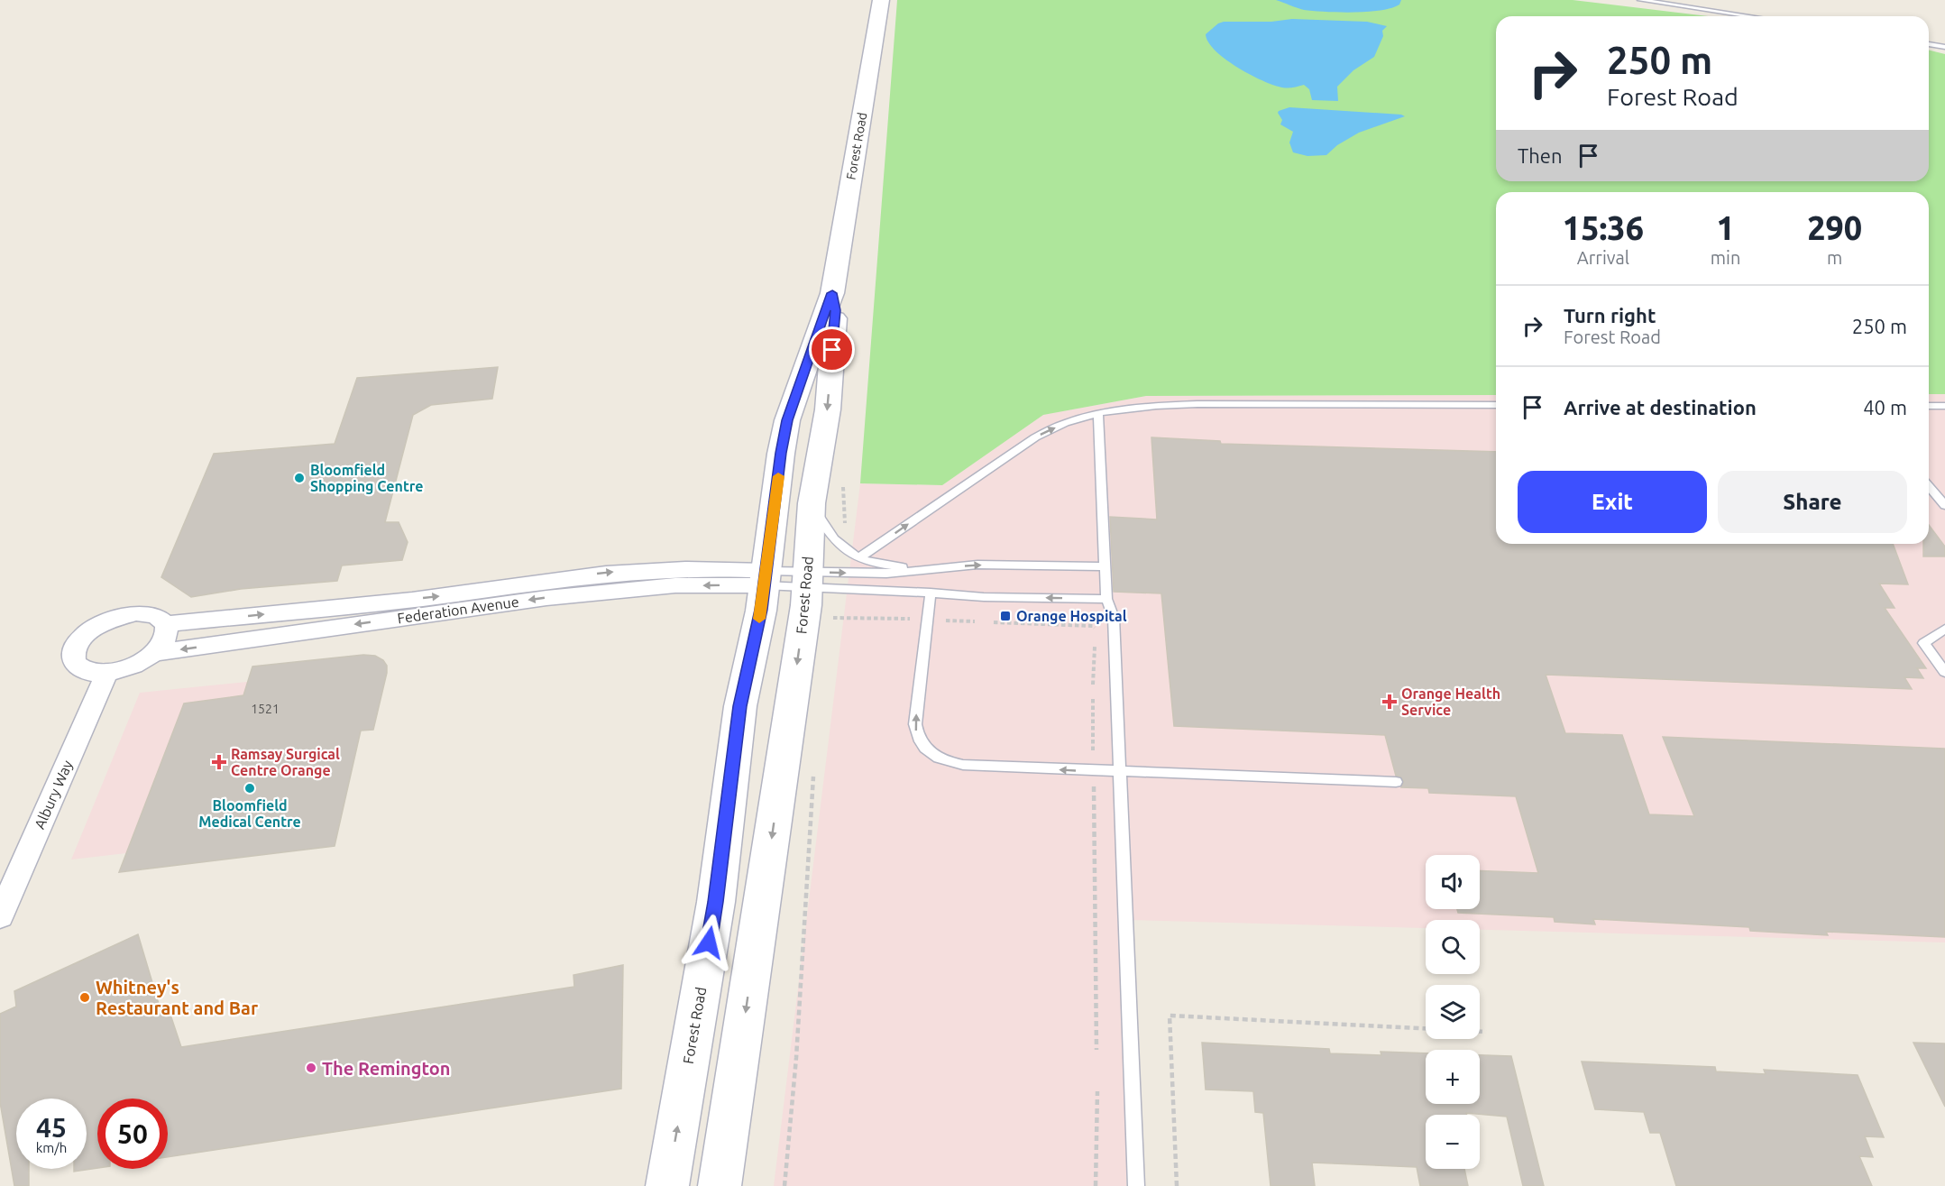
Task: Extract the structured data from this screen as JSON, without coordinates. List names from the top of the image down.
{
  "streets": {
    "main road": ["Forest Road"],
    "street": ["Federation Avenue", "Albury Way"]
  },
  "crossings": [
    ["Forest Road", "Federation Avenue"]
  ],
  "places": {
    "other": [
      "Bloomfield Shopping Centre",
      "Bloomfield Medical Centre",
      "Whitney's Restaurant and Bar",
      "The Remington"
    ],
    "transit": ["Orange Hospital"],
    "health": ["Orange Health Service", "Ramsay Surgical Centre Orange"]
  },
  "house_numbers": ["1521"],
  "page": {
    "turn": ["250 m", "Forest Road"],
    "then": "Then",
    "eta": [
      "15:36",
      "Arrival",
      "1",
      "min",
      "290",
      "m"
    ],
    "list": [
      {
        "name": "Turn right",
        "note": "Forest Road",
        "value": "250 m"
      },
      {
        "name": "Arrive at destination",
        "value": "40 m"
      }
    ],
    "buttons": ["Exit", "Share"],
    "map_buttons": ["+", "−"],
    "speed": "45 km/h",
    "limit": "50"
  }
}
